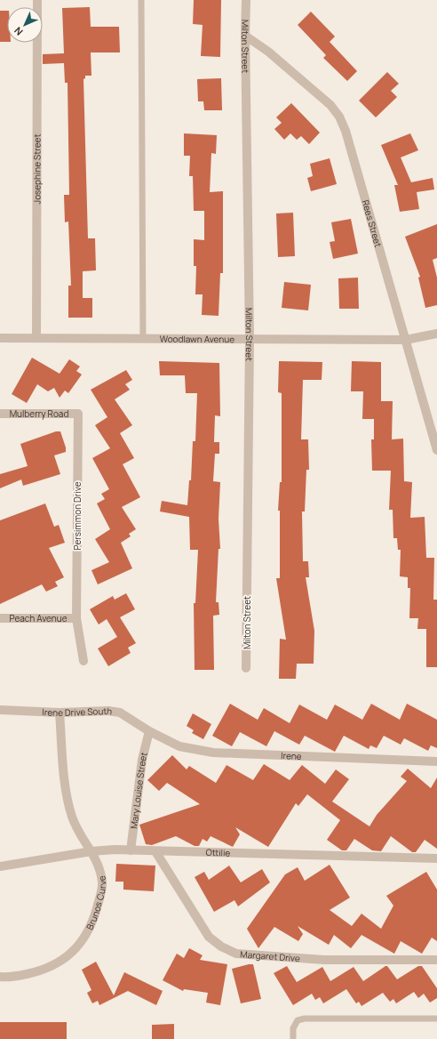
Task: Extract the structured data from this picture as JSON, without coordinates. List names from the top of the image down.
{
  "streets": {
    "street": [
      "Milton Street",
      "Josephine Street",
      "Rees Street",
      "Woodlawn Avenue",
      "Mulberry Road",
      "Persimmon Drive",
      "Peach Avenue",
      "Irene Drive South",
      "Irene",
      "Mary Louise Street",
      "Ottilie",
      "Brunos Curve",
      "Margaret Drive"
    ]
  },
  "crossings": [
    ["Milton Street", "Rees Street"],
    ["Milton Street", "Woodlawn Avenue"],
    ["Josephine Street", "Woodlawn Avenue"],
    ["Rees Street", "Woodlawn Avenue"],
    ["Mulberry Road", "Persimmon Drive"],
    ["Persimmon Drive", "Peach Avenue"],
    ["Irene Drive South", "Irene"],
    ["Irene Drive South", "Mary Louise Street"],
    ["Irene Drive South", "Brunos Curve"],
    ["Irene", "Mary Louise Street"],
    ["Mary Louise Street", "Ottilie"],
    ["Ottilie", "Brunos Curve"],
    ["Ottilie", "Margaret Drive"]
  ],
  "north": "bottom left"
}
